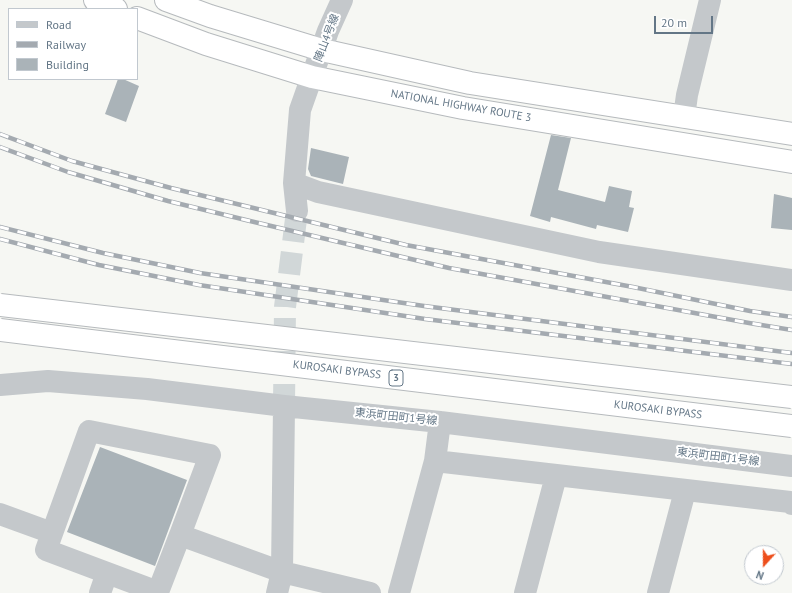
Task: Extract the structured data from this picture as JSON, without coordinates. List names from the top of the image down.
{
  "streets": {
    "highway": ["NATIONAL HIGHWAY ROUTE 3", "KUROSAKI BYPASS", "3"],
    "street": ["陣山4号線", "東浜町田町1号線"]
  },
  "crossings": [
    ["陣山4号線", "NATIONAL HIGHWAY ROUTE 3"]
  ],
  "legend": ["Road", "Railway", "Building"],
  "scale_bar": "20 m",
  "north": "bottom"
}
